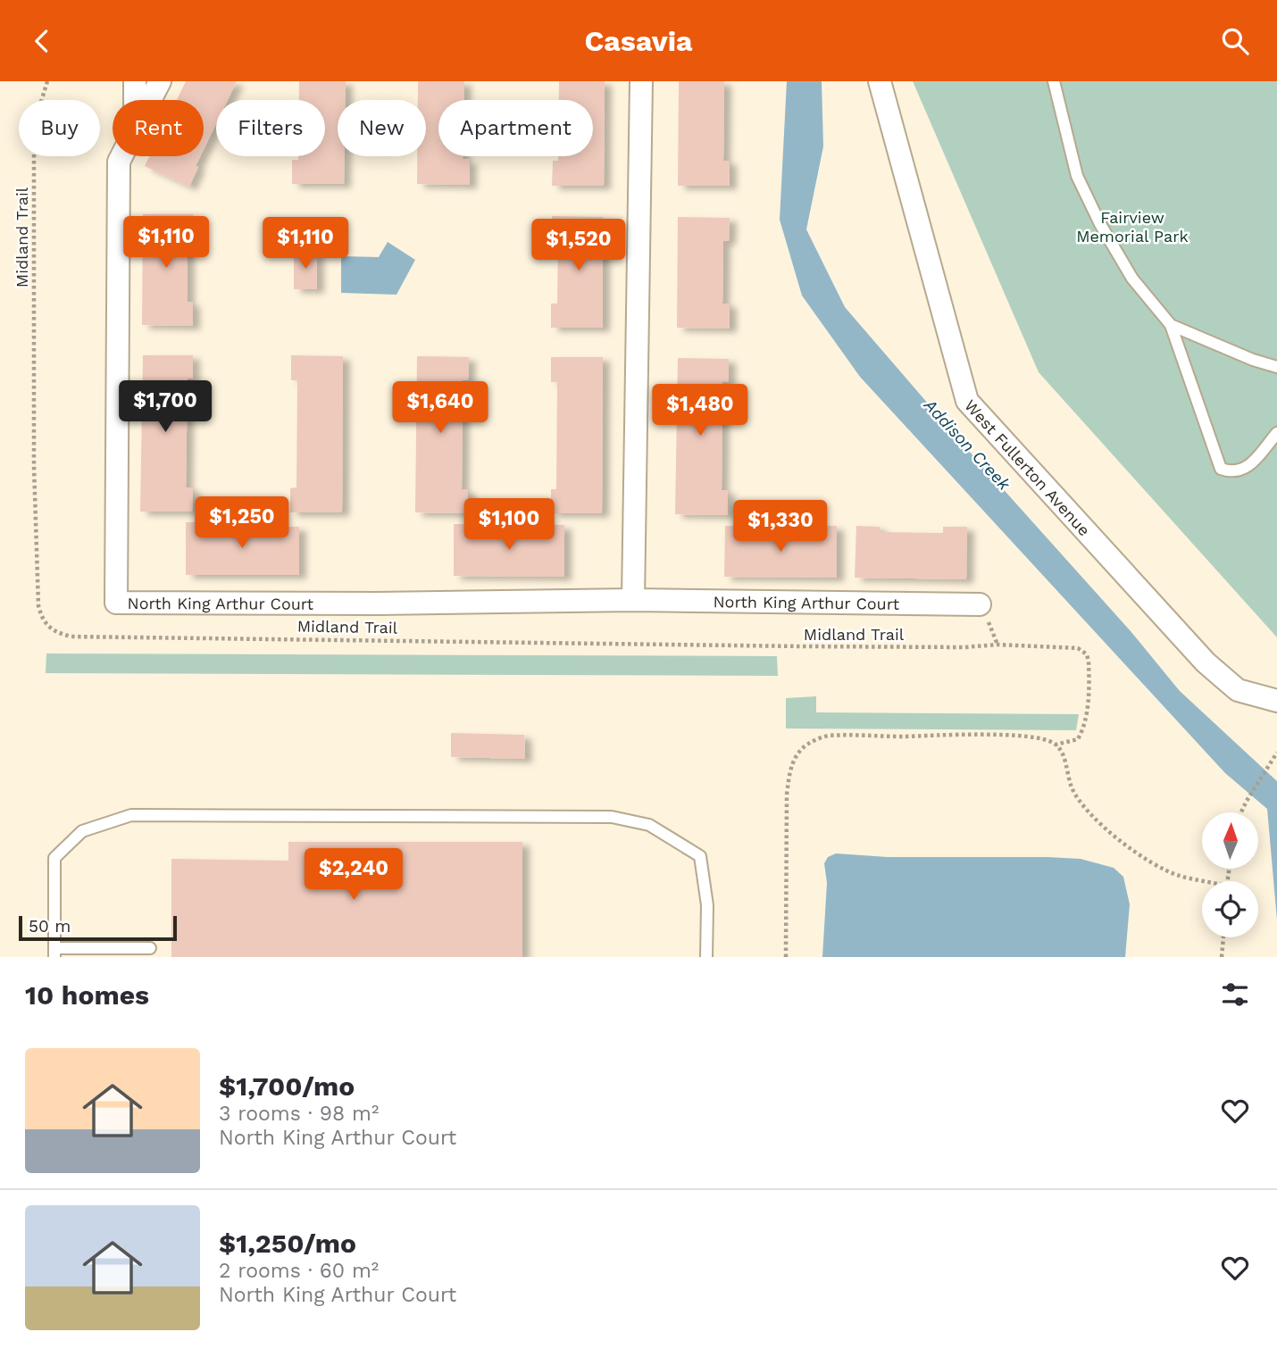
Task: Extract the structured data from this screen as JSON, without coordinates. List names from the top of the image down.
{
  "streets": {
    "street": ["West Fullerton Avenue", "North King Arthur Court"],
    "path": ["Midland Trail"]
  },
  "water": ["Addison Creek"],
  "parks": ["Fairview Memorial Park"],
  "scale_bar": "50 m",
  "north": "top",
  "page": {
    "header": "Casavia",
    "chip": [
      "Buy",
      "Rent",
      "Filters",
      "New",
      "Apartment"
    ],
    "price": [
      "$1,110",
      "$1,110",
      "$1,520",
      "$1,700",
      "$1,640",
      "$1,480",
      "$1,250",
      "$1,100",
      "$1,330",
      "$2,240"
    ],
    "scale": "50 m",
    "heading": "10 homes",
    "list": [
      {
        "name": "$1,700/mo",
        "note": "3 rooms · 98 m² · North King Arthur Court"
      },
      {
        "name": "$1,250/mo",
        "note": "2 rooms · 60 m² · North King Arthur Court"
      }
    ]
  }
}
